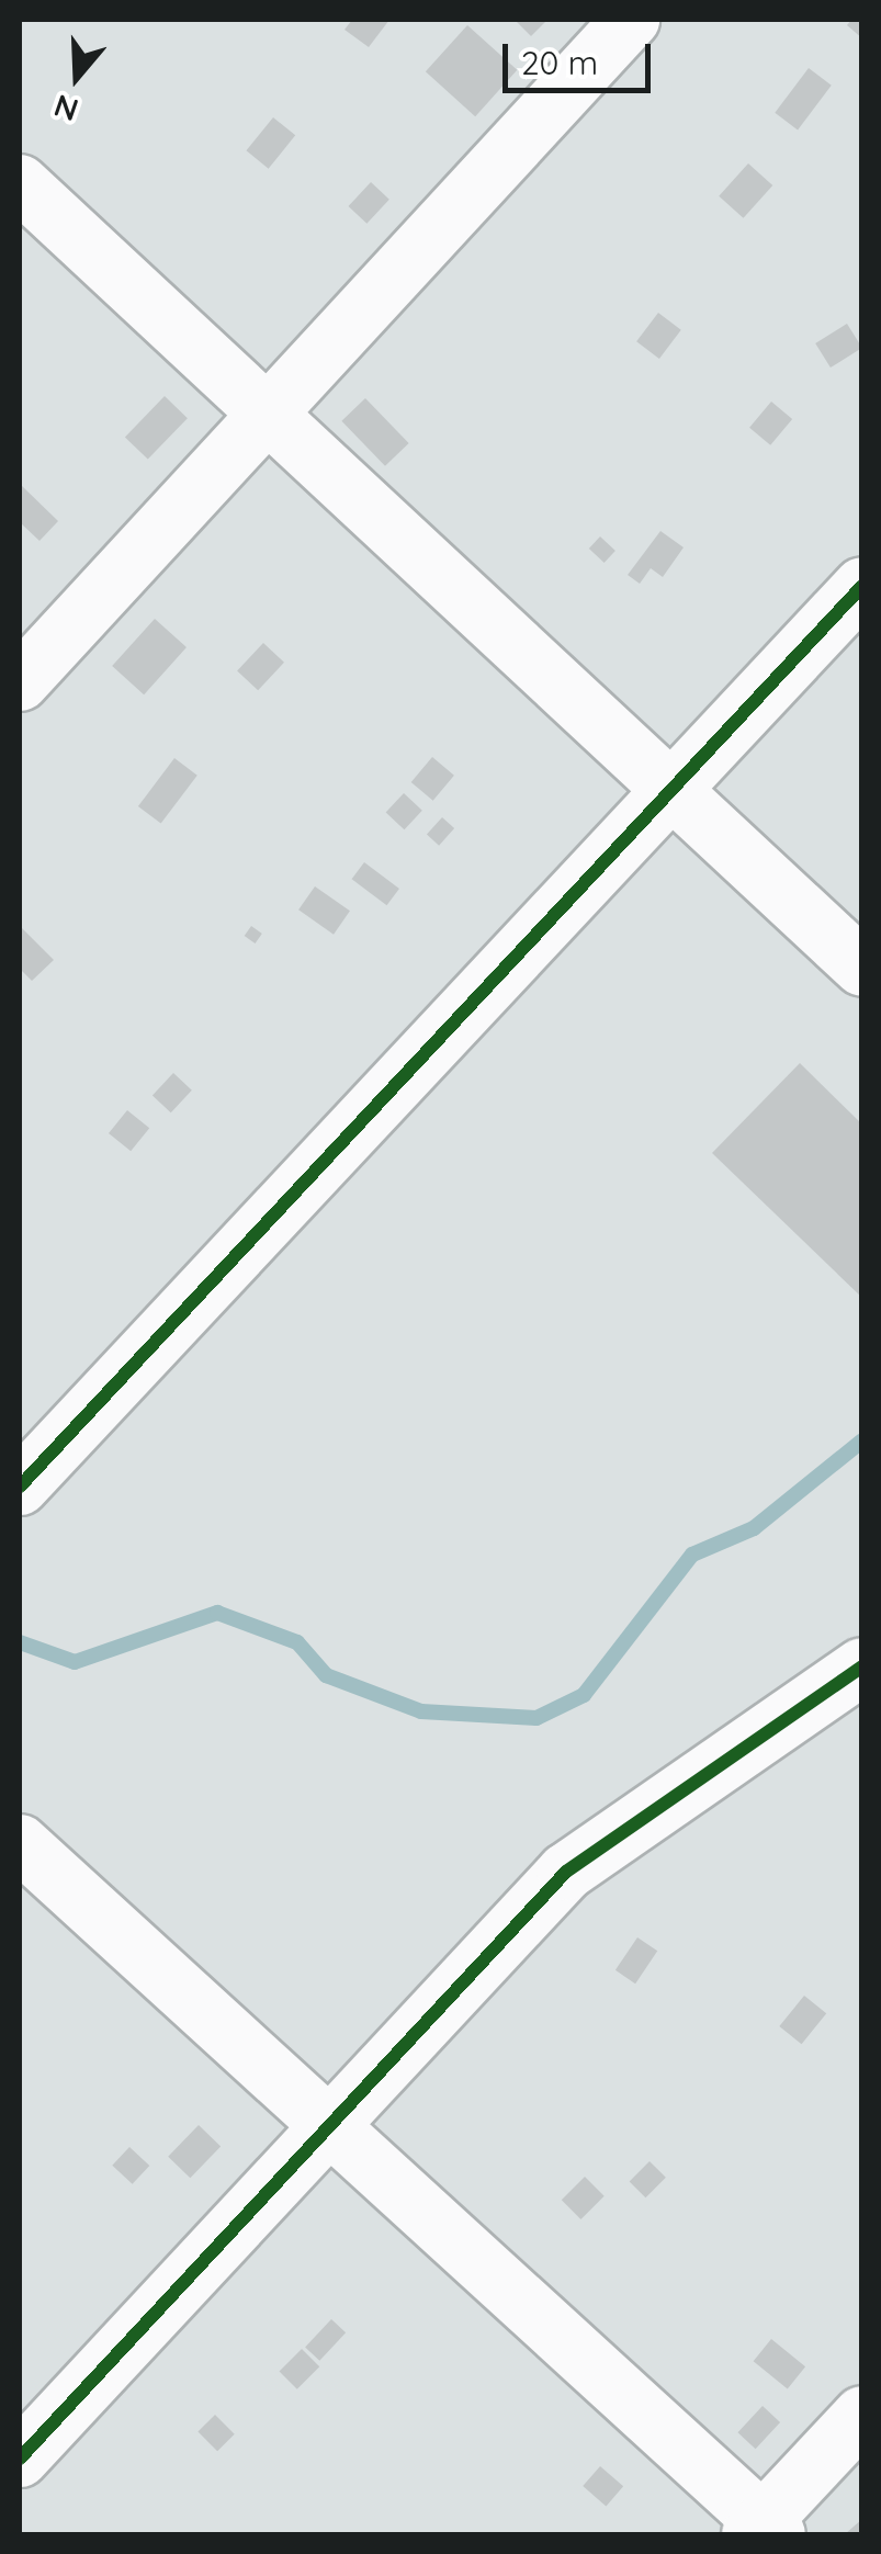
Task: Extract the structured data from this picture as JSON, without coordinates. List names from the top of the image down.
{
  "scale_bar": "20 m",
  "north": "bottom"
}
